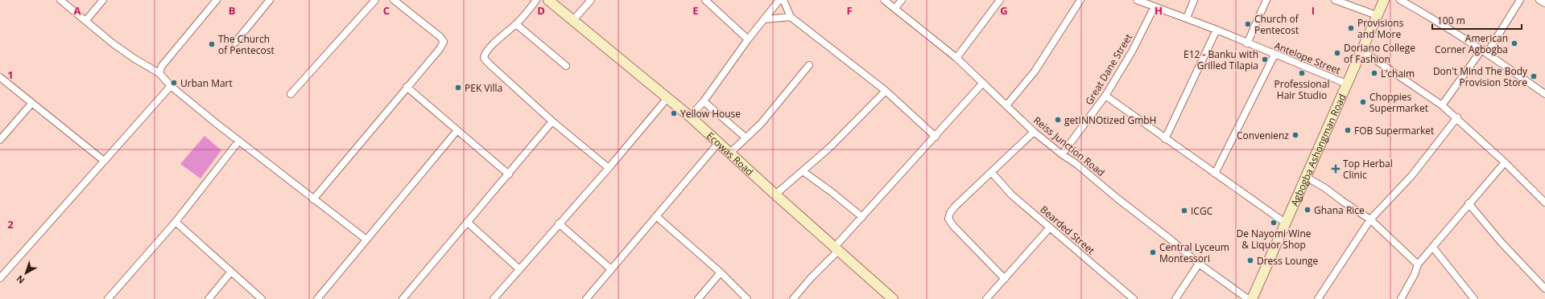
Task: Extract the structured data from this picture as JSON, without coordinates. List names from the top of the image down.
{
  "streets": {
    "street": [
      "Antelope Street",
      "Great Dane Street",
      "Reiss Junction Road",
      "Agbogba Ashongman Road",
      "Ecowas Road",
      "Bearded Street"
    ]
  },
  "crossings": [
    ["Antelope Street", "Great Dane Street"],
    ["Antelope Street", "Agbogba Ashongman Road"],
    ["Great Dane Street", "Reiss Junction Road"]
  ],
  "places": {
    "other": [
      "Church of Pentecost",
      "Provisions and More",
      "American Corner Agbogba",
      "The Church of Pentecost",
      "Doriano College of Fashion",
      "E12 - Banku with Grilled Tilapia",
      "Professional Hair Studio",
      "L’chaim",
      "Don't Mind The Body Provision Store",
      "Urban Mart",
      "PEK Villa",
      "Choppies Supermarket",
      "Yellow House",
      "getINNOtized GmbH",
      "FOB Supermarket",
      "Convenienz",
      "Ghana Rice",
      "ICGC",
      "De Nayomi Wine & Liquor Shop",
      "Central Lyceum Montessori",
      "Dress Lounge"
    ],
    "health": ["Top Herbal Clinic"]
  },
  "scale_bar": "100 m",
  "north": "bottom left",
  "grid": {
    "columns": [
      "A",
      "B",
      "C",
      "D",
      "E",
      "F",
      "G",
      "H",
      "I"
    ],
    "rows": ["1", "2"]
  }
}
